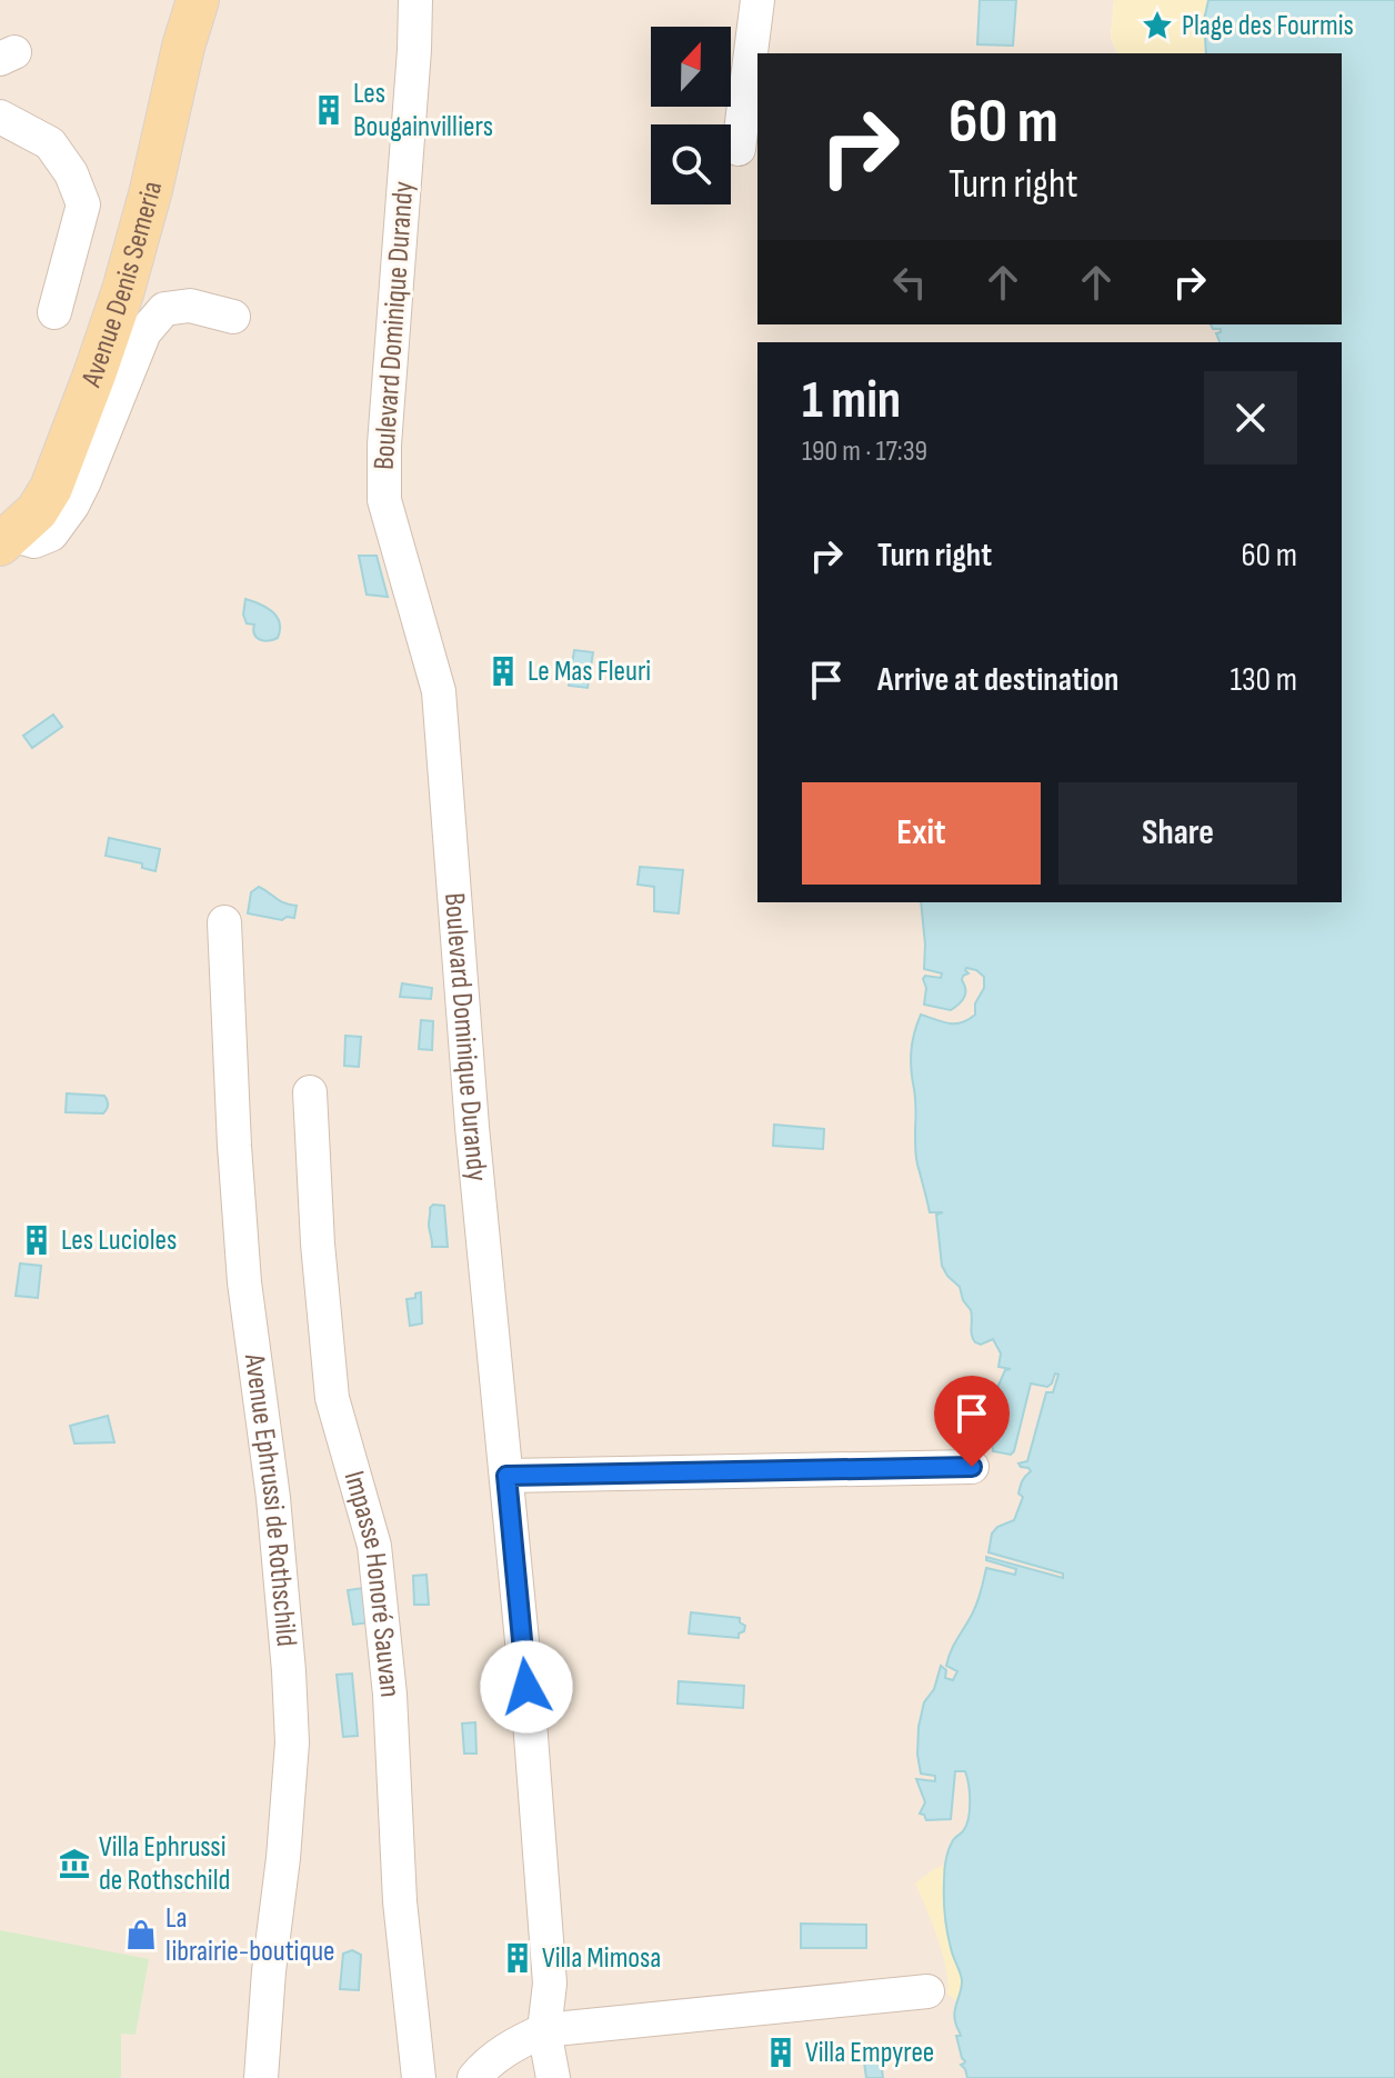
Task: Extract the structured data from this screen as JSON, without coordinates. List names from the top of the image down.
{
  "streets": {
    "main road": ["Avenue Denis Semeria"],
    "street": ["Boulevard Dominique Durandy", "Avenue Ephrussi de Rothschild", "Impasse Honoré Sauvan"]
  },
  "places": {
    "place": ["Plage des Fourmis"],
    "building": [
      "Les Bougainvilliers",
      "Le Mas Fleuri",
      "Les Lucioles",
      "Villa Mimosa",
      "Villa Empyree"
    ],
    "museum": ["Villa Ephrussi de Rothschild"],
    "shop": ["La librairie-boutique"]
  },
  "north": "top",
  "page": {
    "turn": ["60 m", "Turn right"],
    "heading": ["1 min", "190 m · 17:39"],
    "list": [
      {
        "name": "Turn right",
        "value": "60 m"
      },
      {
        "name": "Arrive at destination",
        "value": "130 m"
      }
    ],
    "buttons": ["Exit", "Share"]
  }
}
